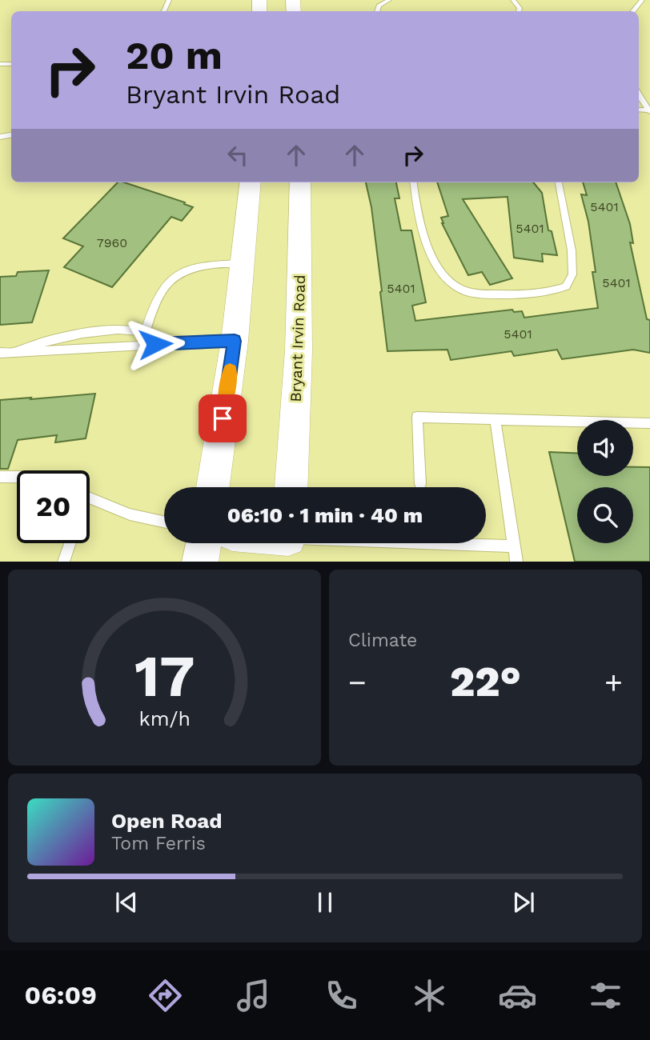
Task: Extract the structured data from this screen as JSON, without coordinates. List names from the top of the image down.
{
  "streets": {
    "main road": ["Bryant Irvin Road"]
  },
  "house_numbers": [
    "5401",
    "5401",
    "7960",
    "5401",
    "5401",
    "5401"
  ],
  "page": {
    "turn": ["20 m", "Bryant Irvin Road"],
    "limit": "20",
    "trip": "06:10 · 1 min · 40 m",
    "tile": "Climate",
    "heat": ["−", "22°", "+"],
    "song": ["Open Road", "Tom Ferris"],
    "tabs": "06:09",
    "gauge": ["17", "km/h"]
  }
}
